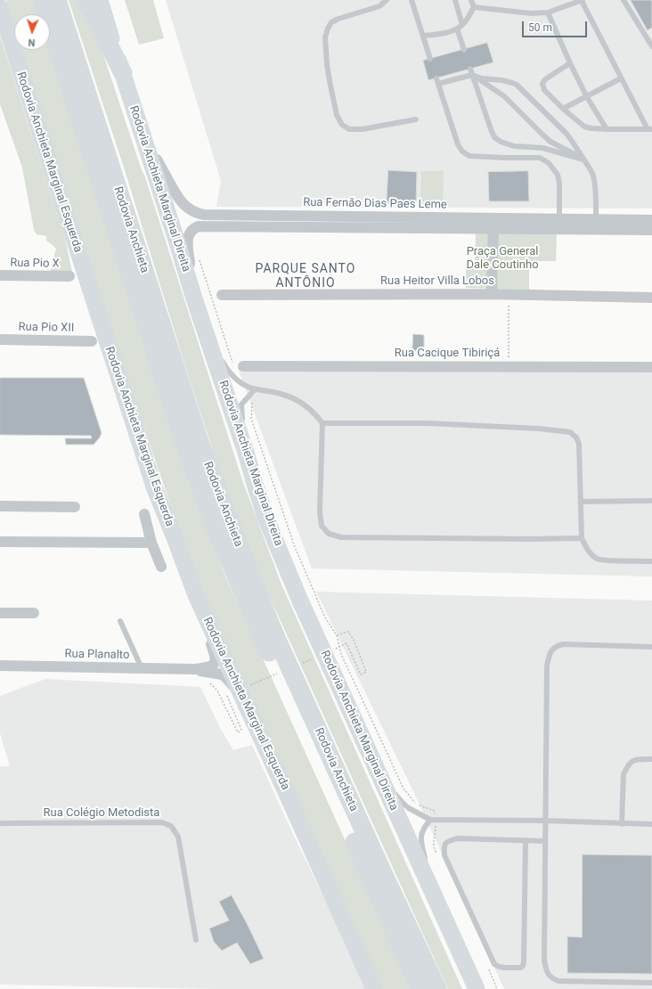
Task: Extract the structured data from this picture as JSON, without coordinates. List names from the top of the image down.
{
  "streets": {
    "highway": ["Rodovia Anchieta Marginal Esquerda", "Rodovia Anchieta Marginal Direita", "Rodovia Anchieta"],
    "street": [
      "Rua Fernão Dias Paes Leme",
      "Rua Pio X",
      "Rua Heitor Villa Lobos",
      "Rua Pio XII",
      "Rua Cacique Tibiriçá",
      "Rua Planalto"
    ],
    "lane": ["Rua Colégio Metodista"]
  },
  "crossings": [
    ["Rodovia Anchieta Marginal Esquerda", "Rua Planalto"],
    ["Rodovia Anchieta Marginal Direita", "Rua Fernão Dias Paes Leme"]
  ],
  "districts": ["PARQUE SANTO ANTÔNIO"],
  "parks": ["Praça General Dale Coutinho"],
  "scale_bar": "50 m",
  "north": "bottom"
}
